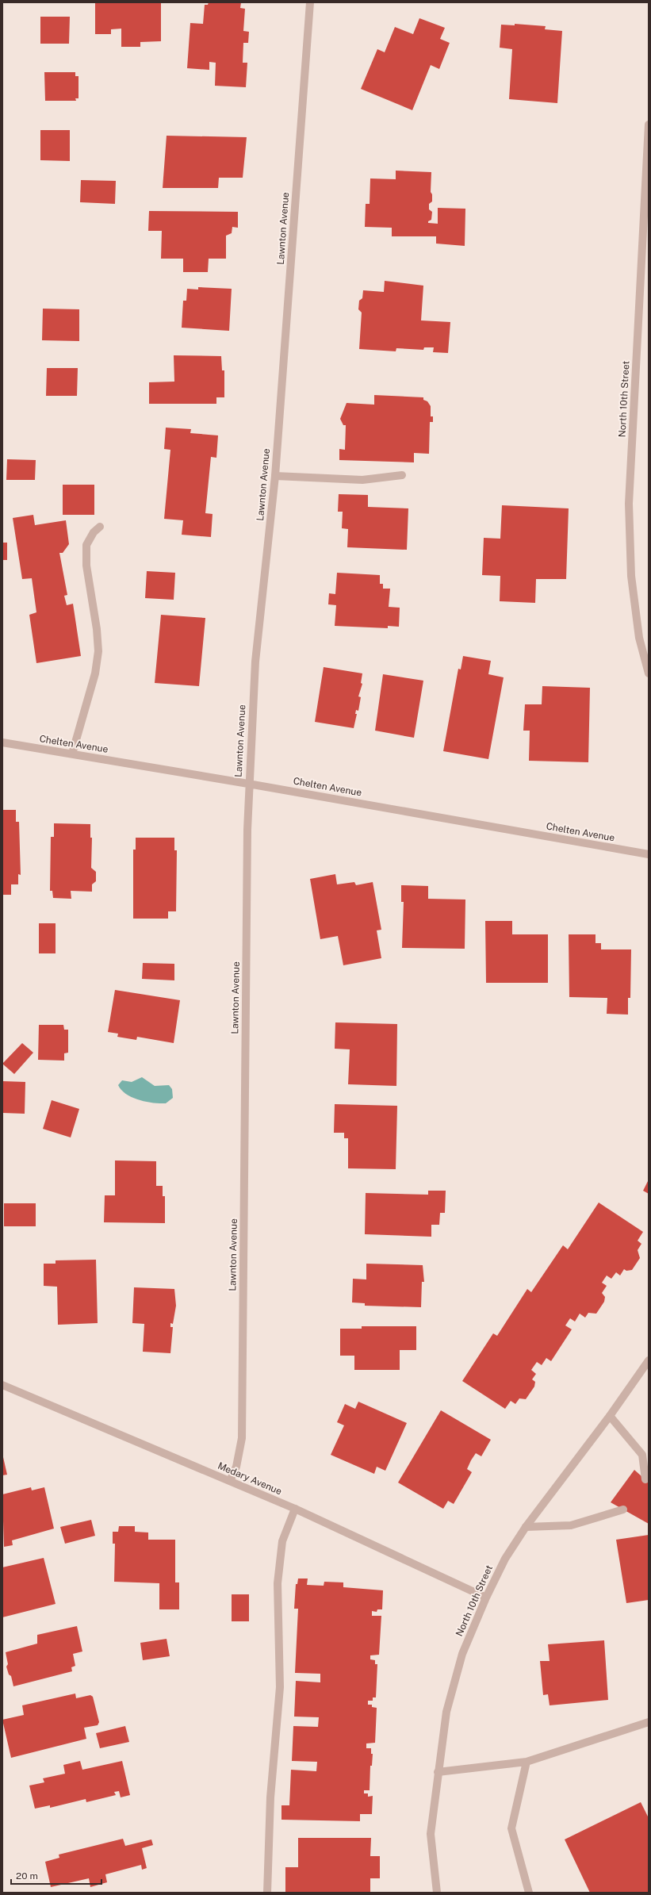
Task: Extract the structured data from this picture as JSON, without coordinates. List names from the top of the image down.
{
  "streets": {
    "street": [
      "Lawnton Avenue",
      "North 10th Street",
      "Chelten Avenue",
      "Medary Avenue"
    ]
  },
  "crossings": [
    ["Lawnton Avenue", "Chelten Avenue"],
    ["Lawnton Avenue", "Medary Avenue"],
    ["North 10th Street", "Medary Avenue"]
  ],
  "scale_bar": "20 m"
}
